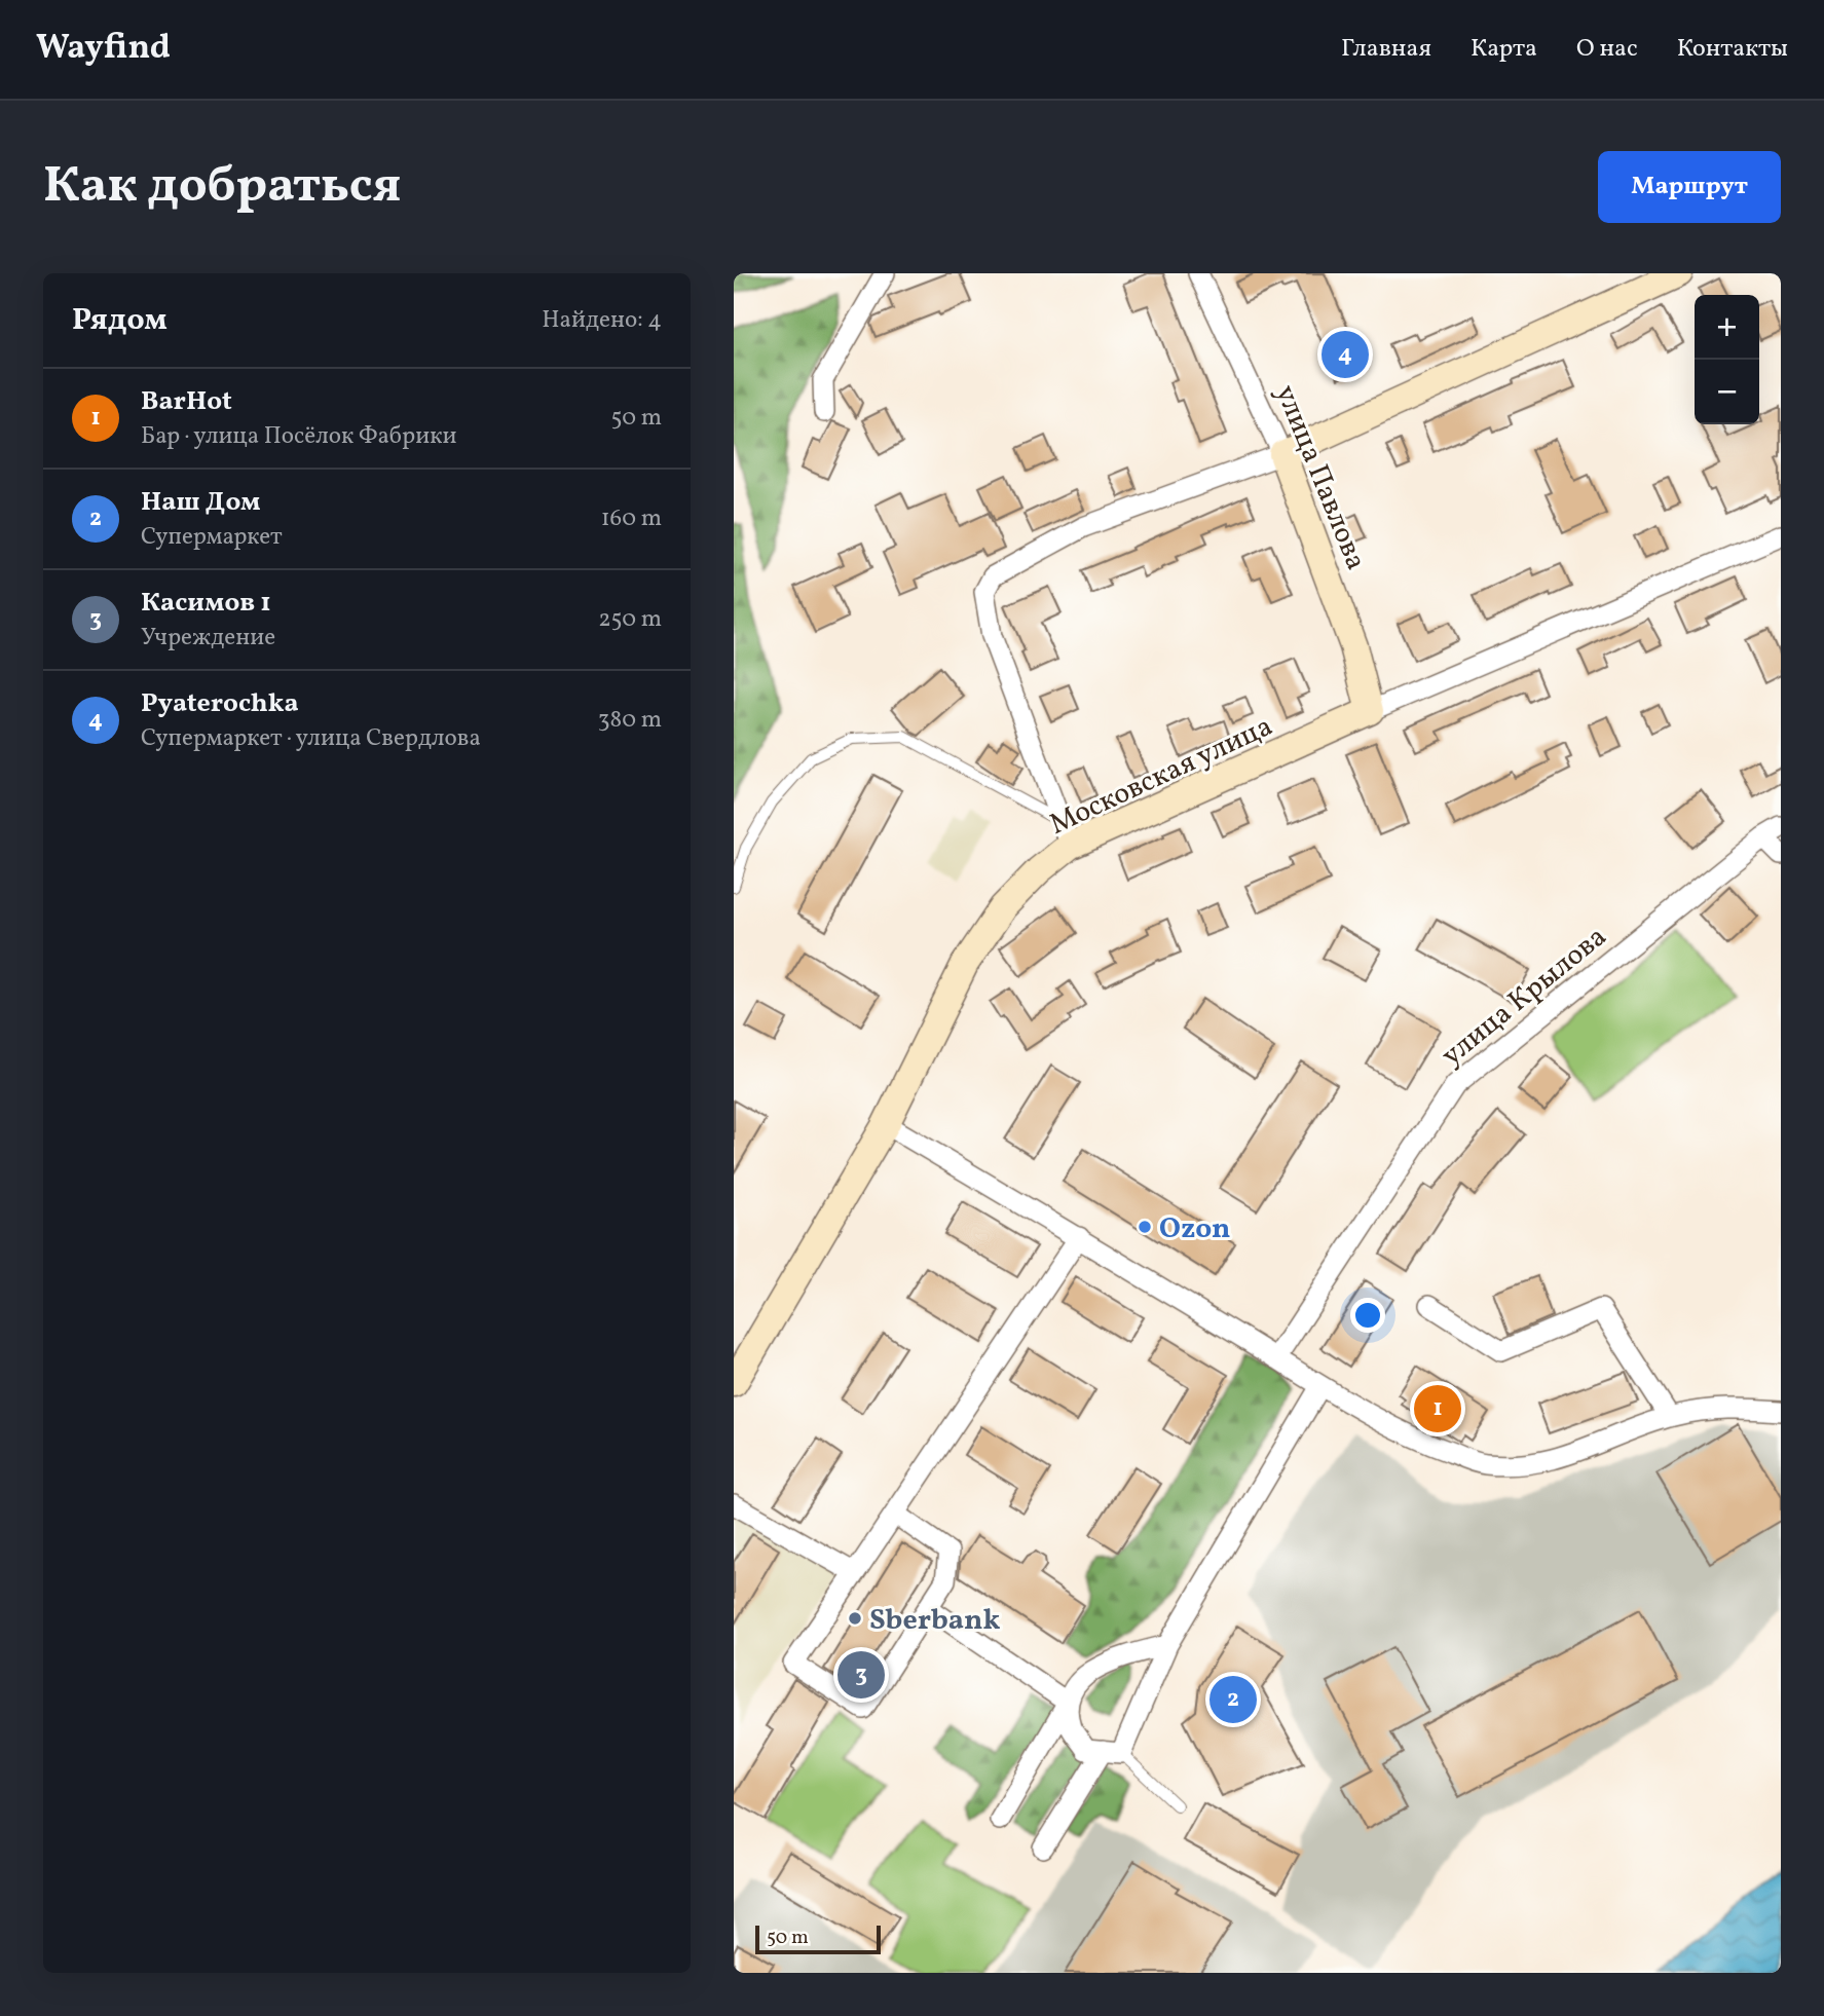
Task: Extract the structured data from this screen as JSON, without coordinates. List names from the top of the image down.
{
  "streets": {
    "main road": ["улица Павлова", "Московская улица"],
    "street": ["улица Крылова"]
  },
  "crossings": [
    ["улица Павлова", "Московская улица"]
  ],
  "places": ["Ozon", "Sberbank"],
  "scale_bar": "50 m",
  "page": {
    "header": "Wayfind",
    "nav": [
      "Главная",
      "Карта",
      "О нас",
      "Контакты"
    ],
    "buttons": "Маршрут",
    "title": "Как добраться",
    "heading": ["Рядом", "Найдено: 4"],
    "map_buttons": ["+", "−"],
    "pins": [
      "4",
      "1",
      "3",
      "2"
    ],
    "list": [
      {
        "mark": "1",
        "name": "BarHot",
        "note": "Бар · улица Посёлок Фабрики",
        "value": "50 m"
      },
      {
        "mark": "2",
        "name": "Наш Дом",
        "note": "Супермаркет",
        "value": "160 m"
      },
      {
        "mark": "3",
        "name": "Касимов 1",
        "note": "Учреждение",
        "value": "250 m"
      },
      {
        "mark": "4",
        "name": "Pyaterochka",
        "note": "Супермаркет · улица Свердлова",
        "value": "380 m"
      }
    ],
    "scale": "50 m"
  }
}
